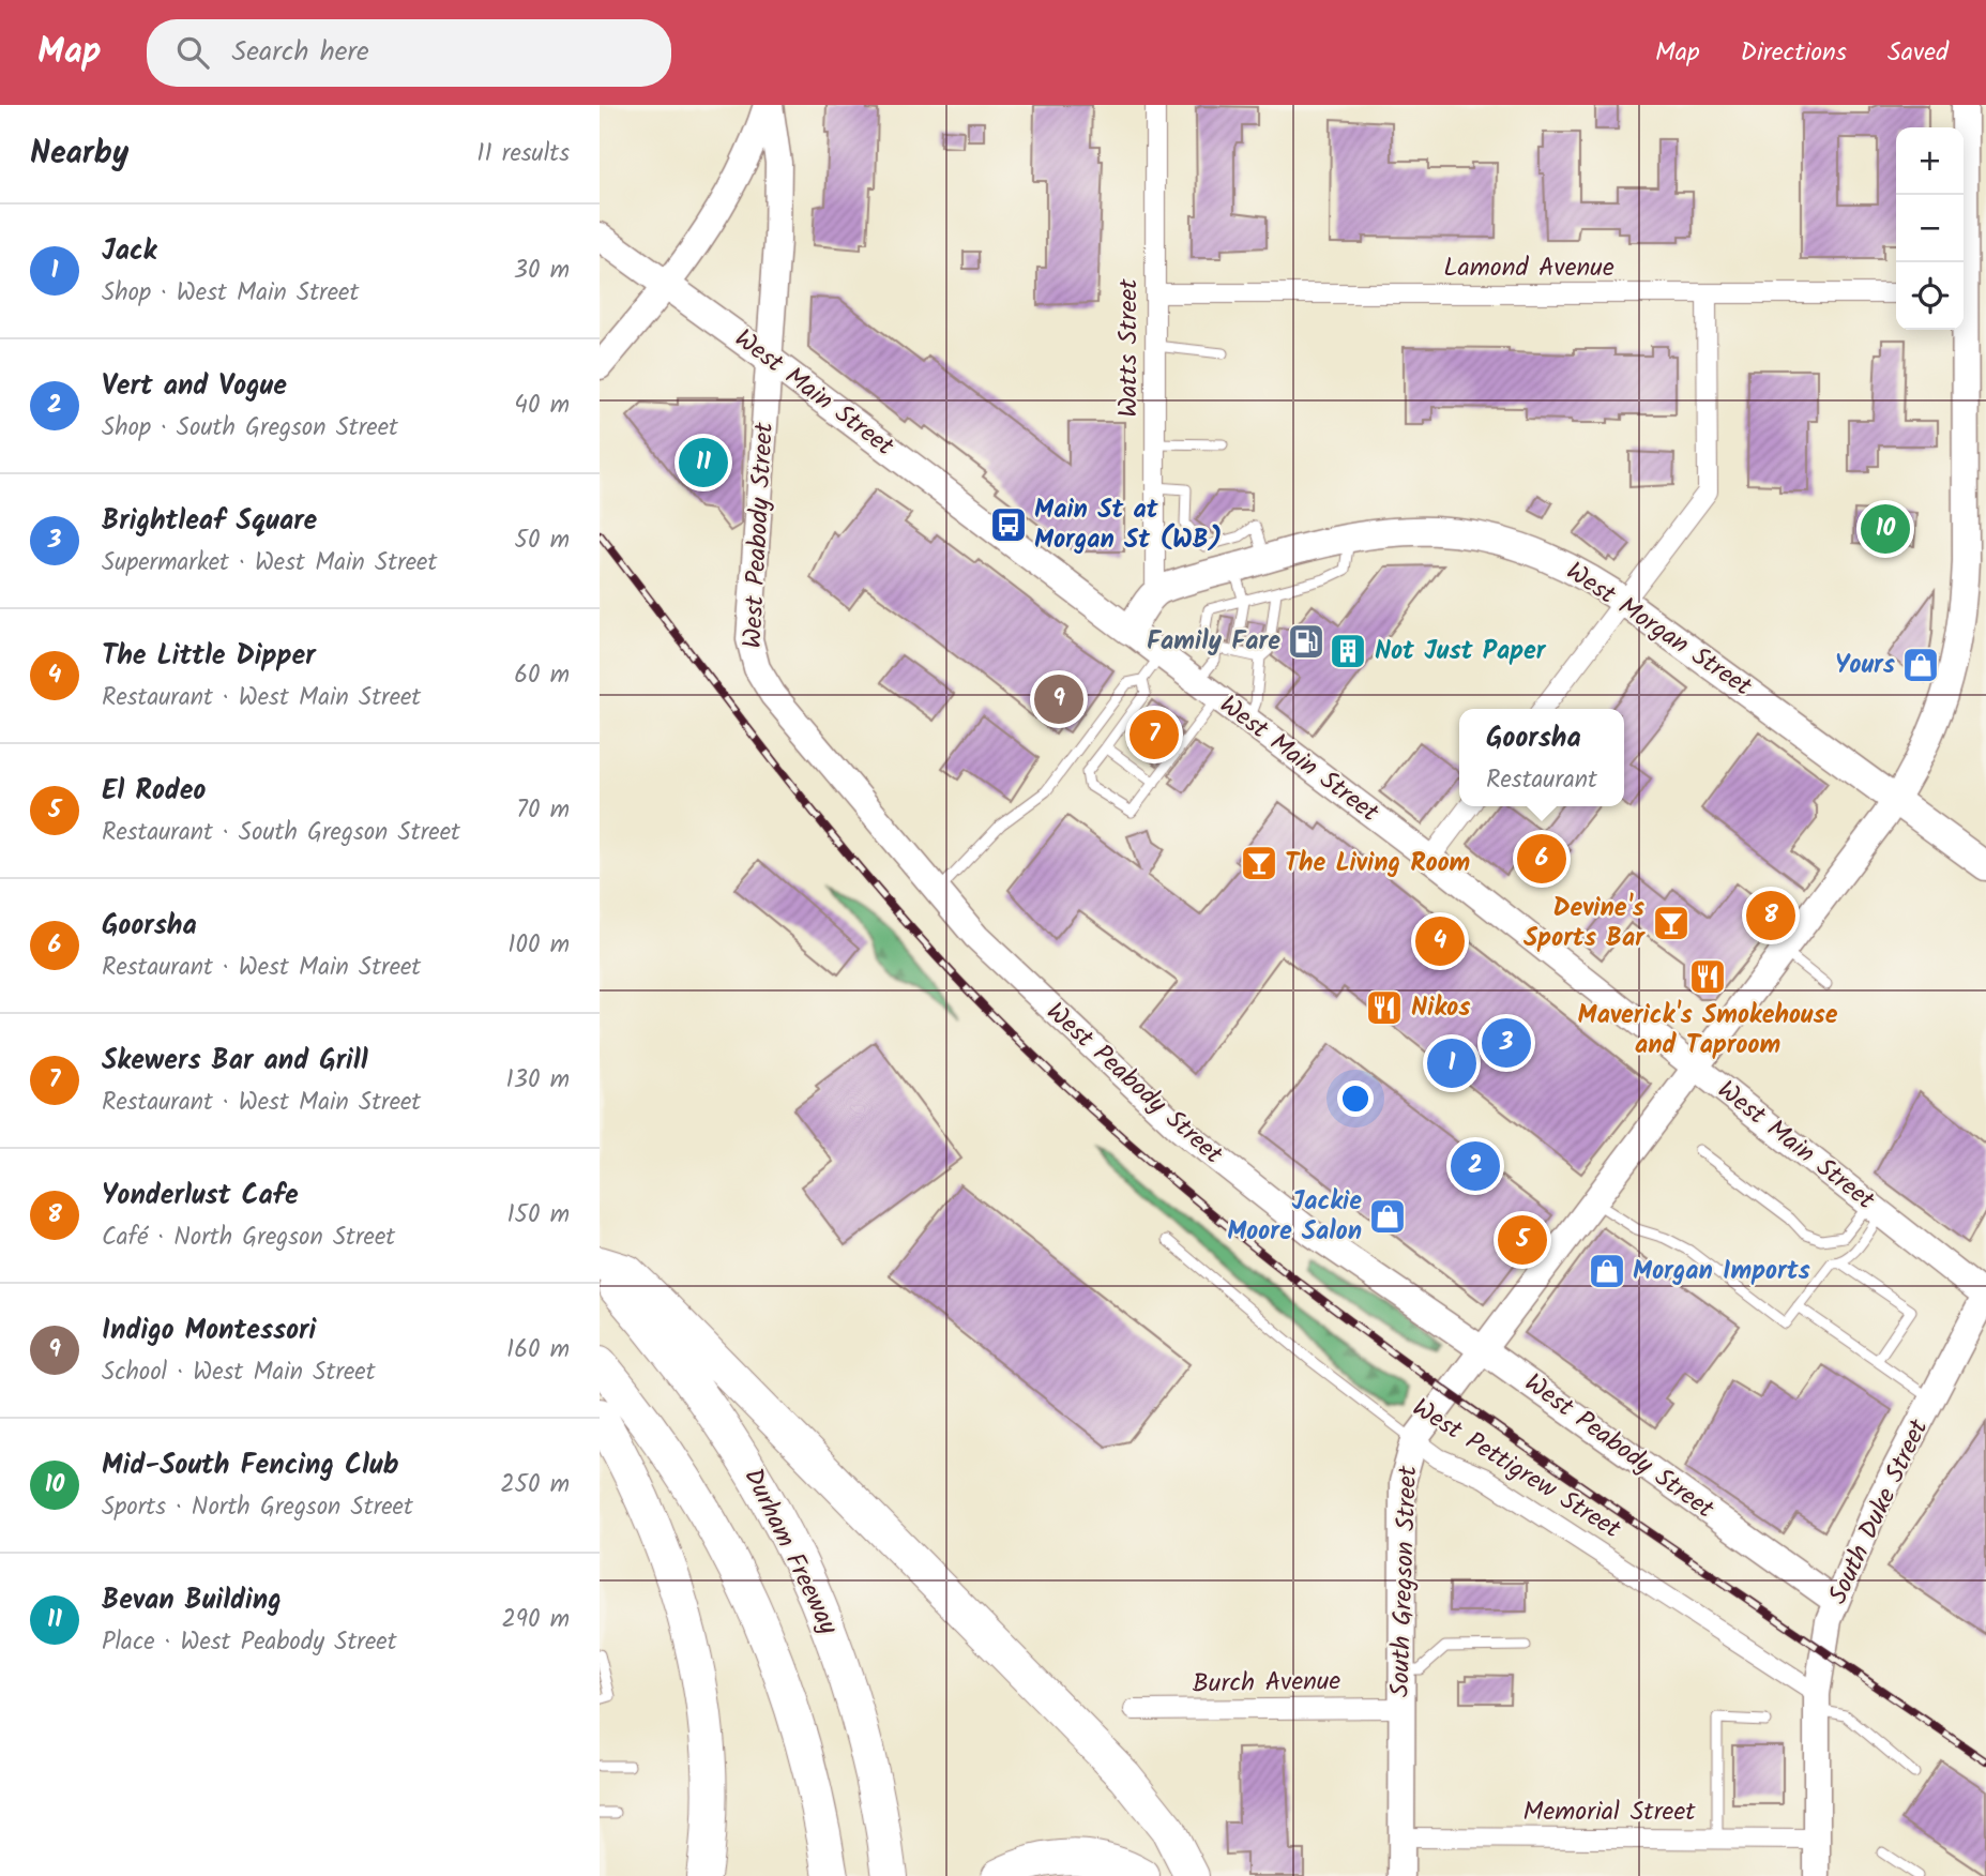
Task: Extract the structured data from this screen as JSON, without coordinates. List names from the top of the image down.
{
  "streets": {
    "highway": ["Durham Freeway"],
    "main road": [
      "West Main Street",
      "West Peabody Street",
      "West Morgan Street",
      "South Duke Street",
      "South Gregson Street"
    ],
    "street": [
      "Lamond Avenue",
      "Watts Street",
      "West Pettigrew Street",
      "Burch Avenue",
      "Memorial Street"
    ]
  },
  "crossings": [
    ["Lamond Avenue", "Watts Street"],
    ["Watts Street", "West Morgan Street"],
    ["West Main Street", "West Peabody Street"],
    ["West Main Street", "South Duke Street"],
    ["West Main Street", "South Gregson Street"],
    ["West Peabody Street", "South Duke Street"],
    ["West Peabody Street", "South Gregson Street"],
    ["West Morgan Street", "South Gregson Street"],
    ["West Pettigrew Street", "South Duke Street"],
    ["West Pettigrew Street", "South Gregson Street"],
    ["South Duke Street", "Memorial Street"],
    ["South Gregson Street", "Burch Avenue"],
    ["South Gregson Street", "Memorial Street"]
  ],
  "places": {
    "bus stop": ["Main St at Morgan St (WB)"],
    "fuel station": ["Family Fare"],
    "building": ["Not Just Paper"],
    "shop": ["Yours", "Jackie Moore Salon", "Morgan Imports"],
    "bar": ["The Living Room", "Devine's Sports Bar"],
    "restaurant": ["Maverick's Smokehouse and Taproom", "Nikos"]
  },
  "page": {
    "header": "Map",
    "search": "Search here",
    "nav": ["Map", "Directions", "Saved"],
    "heading": ["Nearby", "11 results"],
    "map_buttons": ["+", "−"],
    "list": [
      {
        "mark": "1",
        "name": "Jack",
        "note": "Shop · West Main Street",
        "value": "30 m"
      },
      {
        "mark": "2",
        "name": "Vert and Vogue",
        "note": "Shop · South Gregson Street",
        "value": "40 m"
      },
      {
        "mark": "3",
        "name": "Brightleaf Square",
        "note": "Supermarket · West Main Street",
        "value": "50 m"
      },
      {
        "mark": "4",
        "name": "The Little Dipper",
        "note": "Restaurant · West Main Street",
        "value": "60 m"
      },
      {
        "mark": "5",
        "name": "El Rodeo",
        "note": "Restaurant · South Gregson Street",
        "value": "70 m"
      },
      {
        "mark": "6",
        "name": "Goorsha",
        "note": "Restaurant · West Main Street",
        "value": "100 m"
      },
      {
        "mark": "7",
        "name": "Skewers Bar and Grill",
        "note": "Restaurant · West Main Street",
        "value": "130 m"
      },
      {
        "mark": "8",
        "name": "Yonderlust Cafe",
        "note": "Café · North Gregson Street",
        "value": "150 m"
      },
      {
        "mark": "9",
        "name": "Indigo Montessori",
        "note": "School · West Main Street",
        "value": "160 m"
      },
      {
        "mark": "10",
        "name": "Mid-South Fencing Club",
        "note": "Sports · North Gregson Street",
        "value": "250 m"
      },
      {
        "mark": "11",
        "name": "Bevan Building",
        "note": "Place · West Peabody Street",
        "value": "290 m"
      }
    ],
    "pins": [
      "11",
      "10",
      "9",
      "7",
      "6",
      "8",
      "4",
      "3",
      "1",
      "2",
      "5"
    ],
    "popup": ["Goorsha", "Restaurant"]
  }
}
